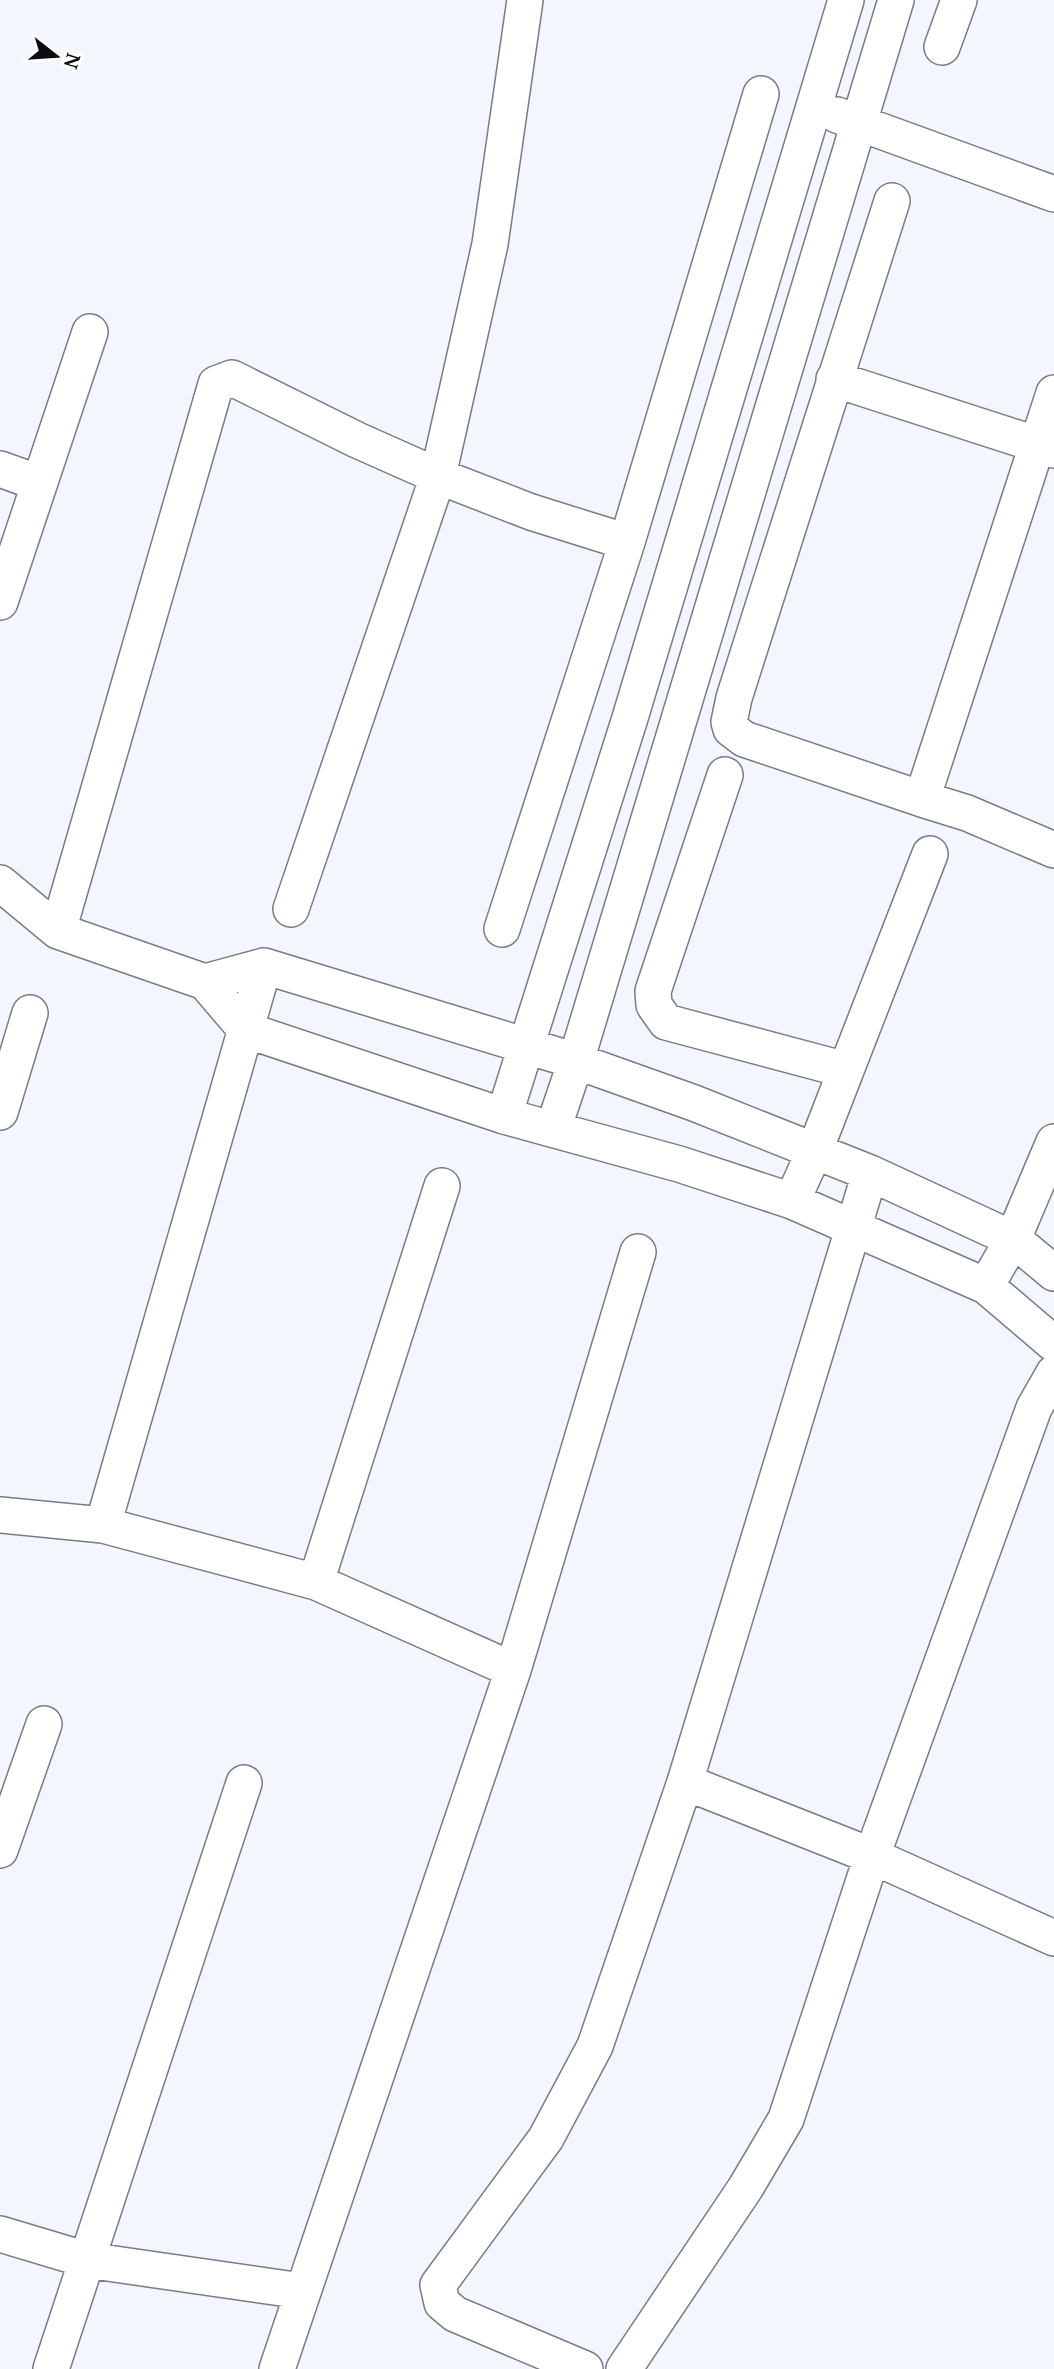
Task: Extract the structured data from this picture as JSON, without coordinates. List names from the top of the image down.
{
  "north": "right"
}
